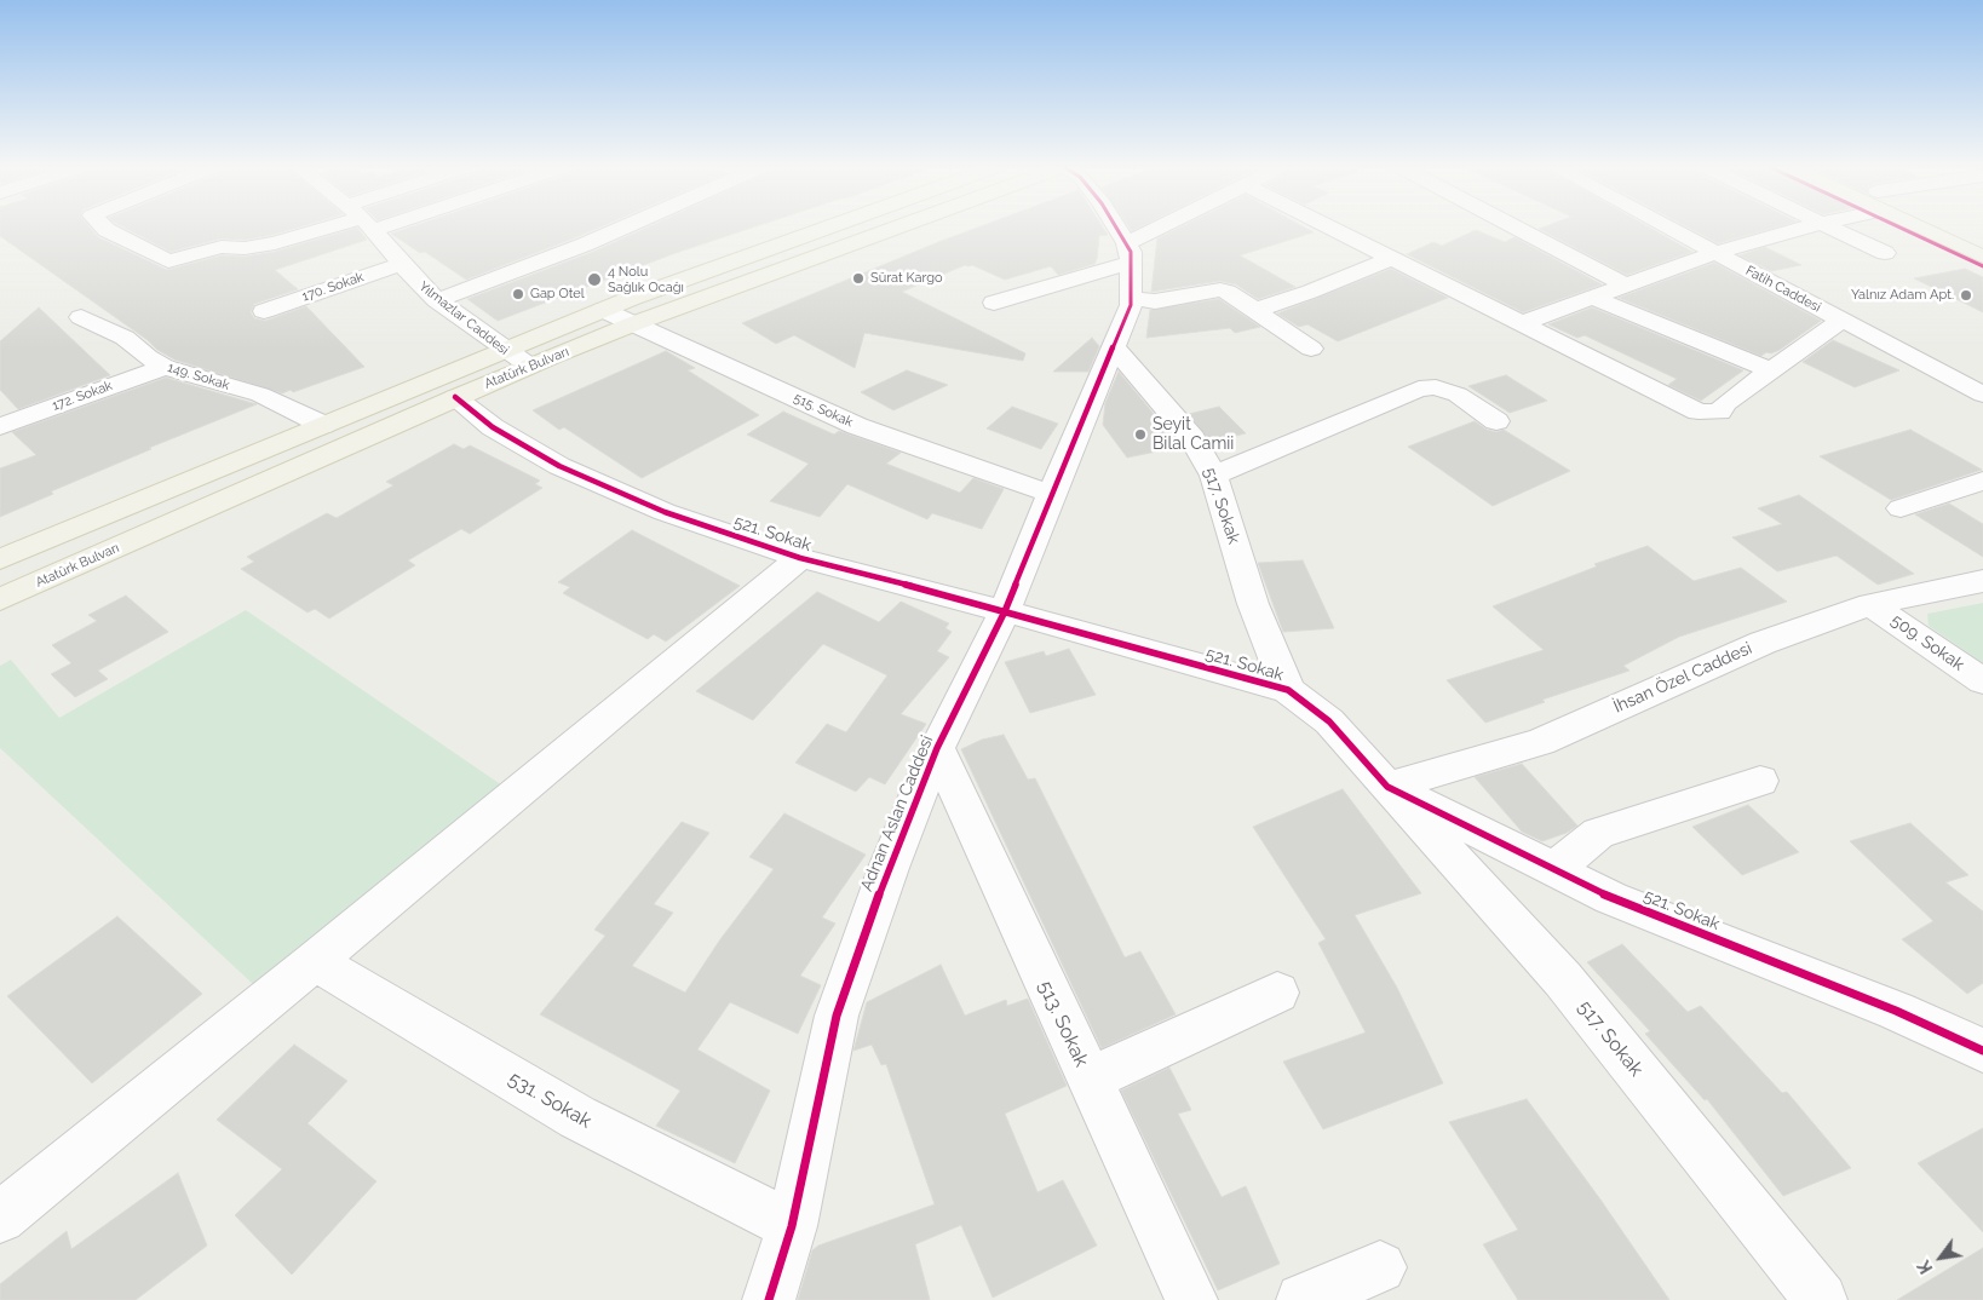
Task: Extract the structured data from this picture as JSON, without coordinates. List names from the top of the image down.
{
  "streets": {
    "main road": ["Atatürk Bulvarı"],
    "street": [
      "170. Sokak",
      "Fatih Caddesi",
      "Yılmazlar Caddesi",
      "149. Sokak",
      "172. Sokak",
      "515. Sokak",
      "517. Sokak",
      "521. Sokak",
      "509. Sokak",
      "İhsan Özel Caddesi",
      "Adnan Aslan Caddesi",
      "513. Sokak",
      "531. Sokak"
    ]
  },
  "crossings": [
    ["170. Sokak", "Yılmazlar Caddesi"],
    ["Yılmazlar Caddesi", "Atatürk Bulvarı"],
    ["Atatürk Bulvarı", "149. Sokak"],
    ["Atatürk Bulvarı", "515. Sokak"],
    ["Atatürk Bulvarı", "521. Sokak"],
    ["149. Sokak", "172. Sokak"],
    ["515. Sokak", "Adnan Aslan Caddesi"],
    ["517. Sokak", "521. Sokak"],
    ["517. Sokak", "İhsan Özel Caddesi"],
    ["517. Sokak", "Adnan Aslan Caddesi"],
    ["521. Sokak", "İhsan Özel Caddesi"],
    ["521. Sokak", "Adnan Aslan Caddesi"],
    ["509. Sokak", "İhsan Özel Caddesi"],
    ["Adnan Aslan Caddesi", "513. Sokak"],
    ["Adnan Aslan Caddesi", "531. Sokak"]
  ],
  "places": [
    "Sürat Kargo",
    "4 Nolu Sağlık Ocağı",
    "Gap Otel",
    "Yalnız Adam Apt.",
    "Seyit Bilal Camii"
  ],
  "north": "bottom left"
}
